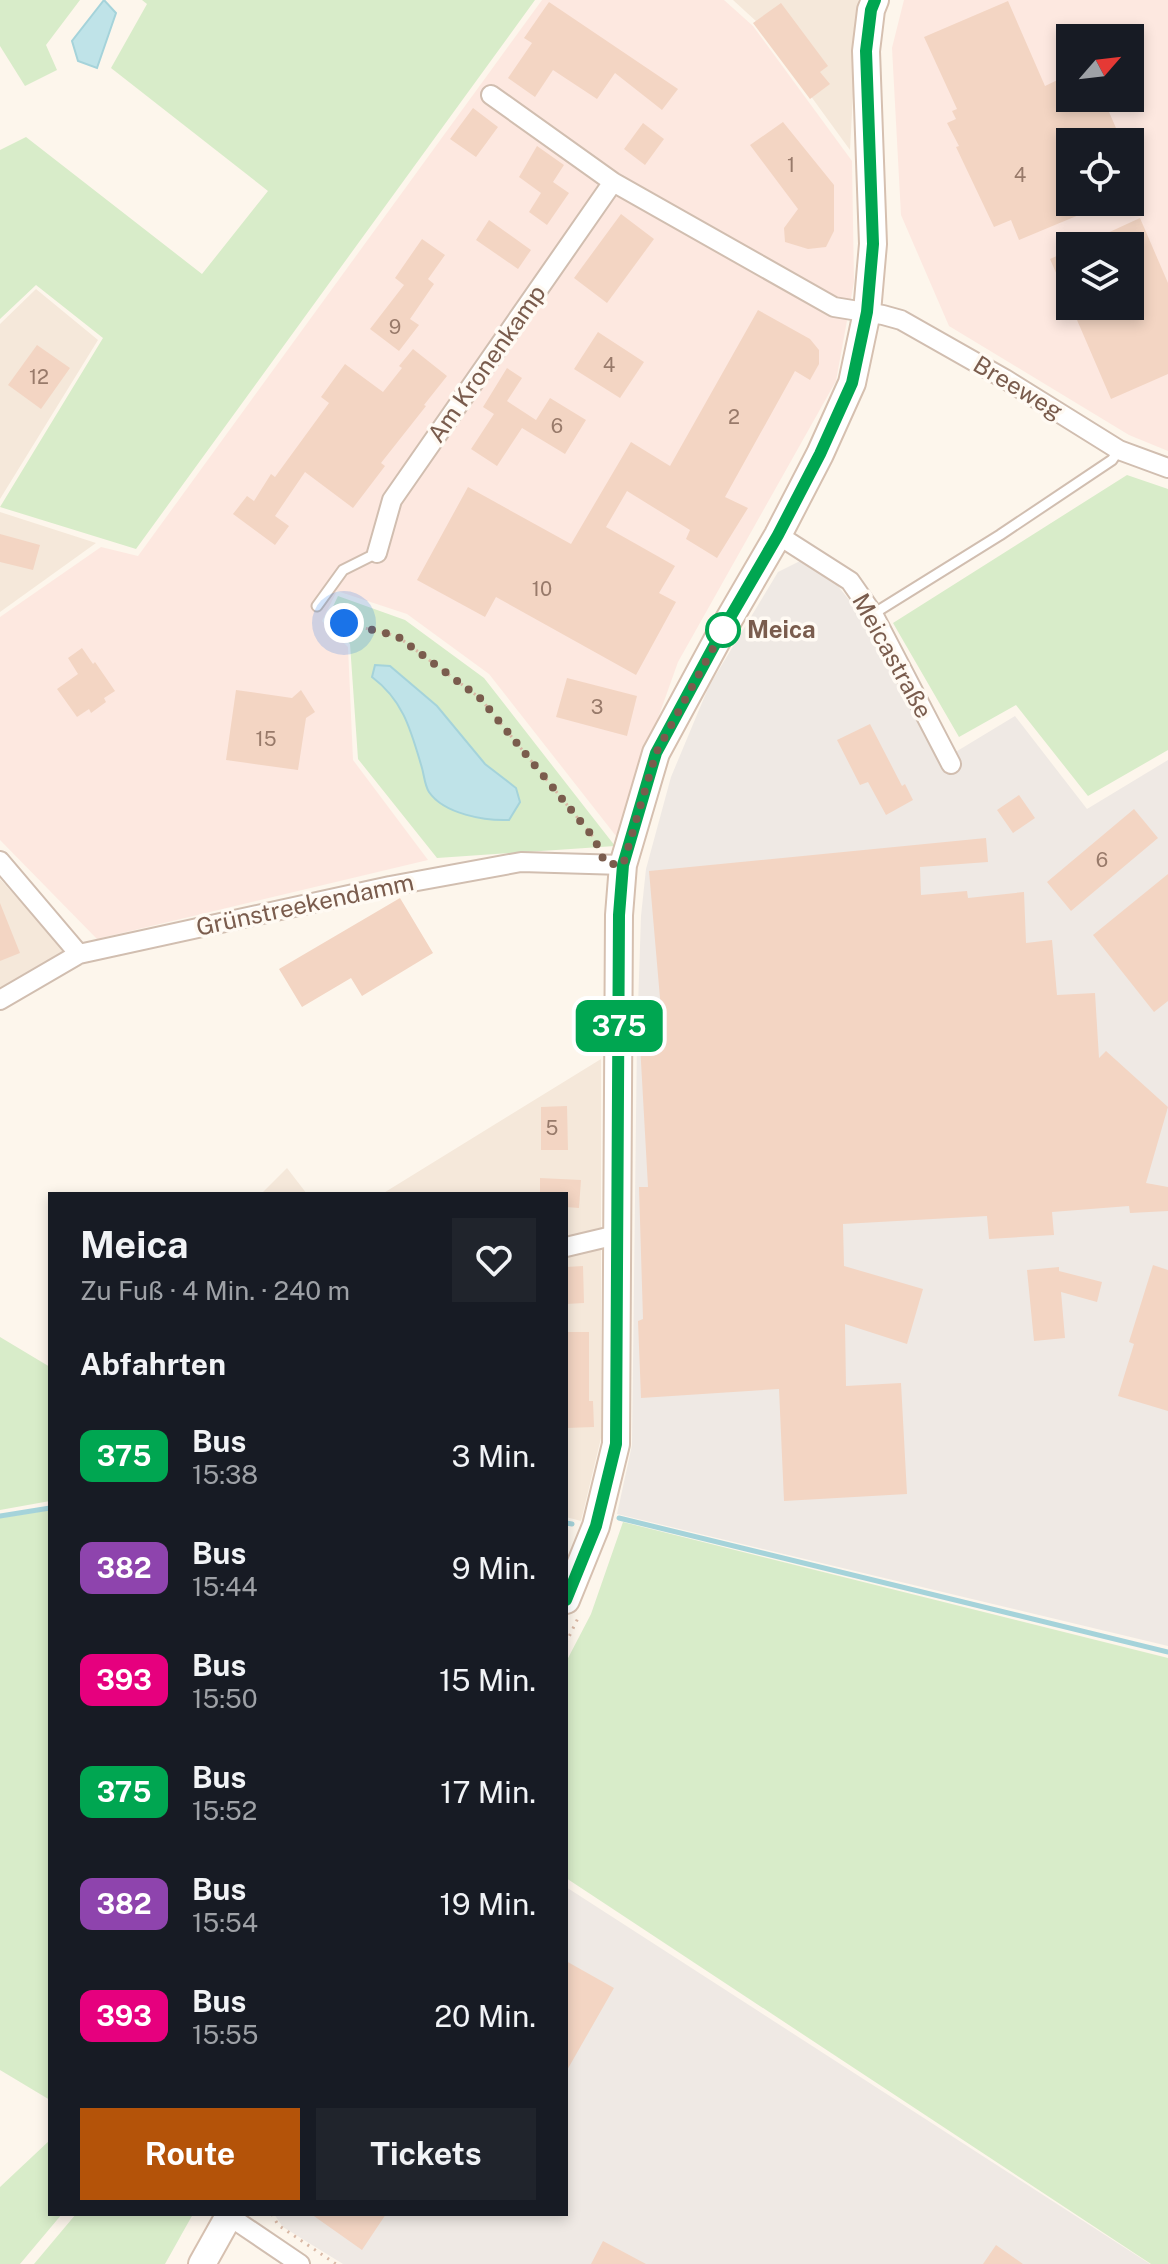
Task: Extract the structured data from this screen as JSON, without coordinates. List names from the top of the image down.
{
  "streets": {
    "street": [
      "Am Kronenkamp",
      "Breeweg",
      "Meicastraße",
      "Grünstreekendamm"
    ]
  },
  "places": ["Meica"],
  "lines": ["bus line 375"],
  "house_numbers": [
    "1",
    "4",
    "9",
    "4",
    "12",
    "2",
    "6",
    "10",
    "3",
    "15",
    "6",
    "5"
  ],
  "north": "top right",
  "page": {
    "on_map": "375",
    "heading": [
      ["Meica", "Zu Fuß · 4 Min. · 240 m"],
      "Abfahrten"
    ],
    "list": [
      {
        "mark": "375",
        "name": "Bus",
        "note": "15:38",
        "value": "3 Min."
      },
      {
        "mark": "382",
        "name": "Bus",
        "note": "15:44",
        "value": "9 Min."
      },
      {
        "mark": "393",
        "name": "Bus",
        "note": "15:50",
        "value": "15 Min."
      },
      {
        "mark": "375",
        "name": "Bus",
        "note": "15:52",
        "value": "17 Min."
      },
      {
        "mark": "382",
        "name": "Bus",
        "note": "15:54",
        "value": "19 Min."
      },
      {
        "mark": "393",
        "name": "Bus",
        "note": "15:55",
        "value": "20 Min."
      }
    ],
    "buttons": ["Route", "Tickets"]
  }
}
